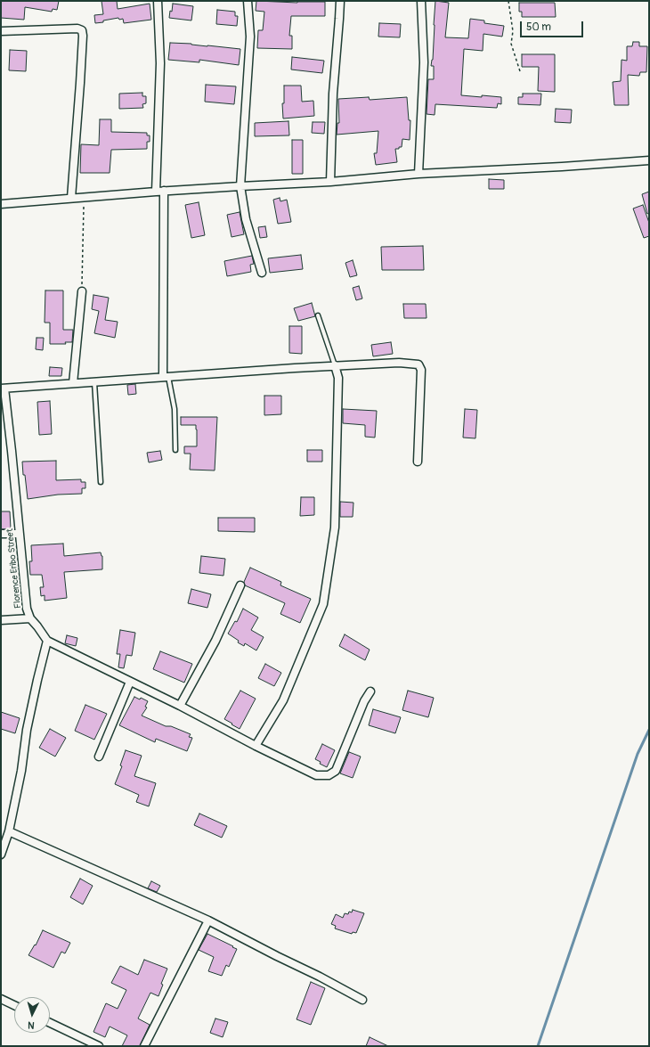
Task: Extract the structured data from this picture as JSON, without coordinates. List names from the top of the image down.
{
  "streets": {
    "street": ["Florence Eribo Street"]
  },
  "scale_bar": "50 m",
  "north": "bottom"
}
